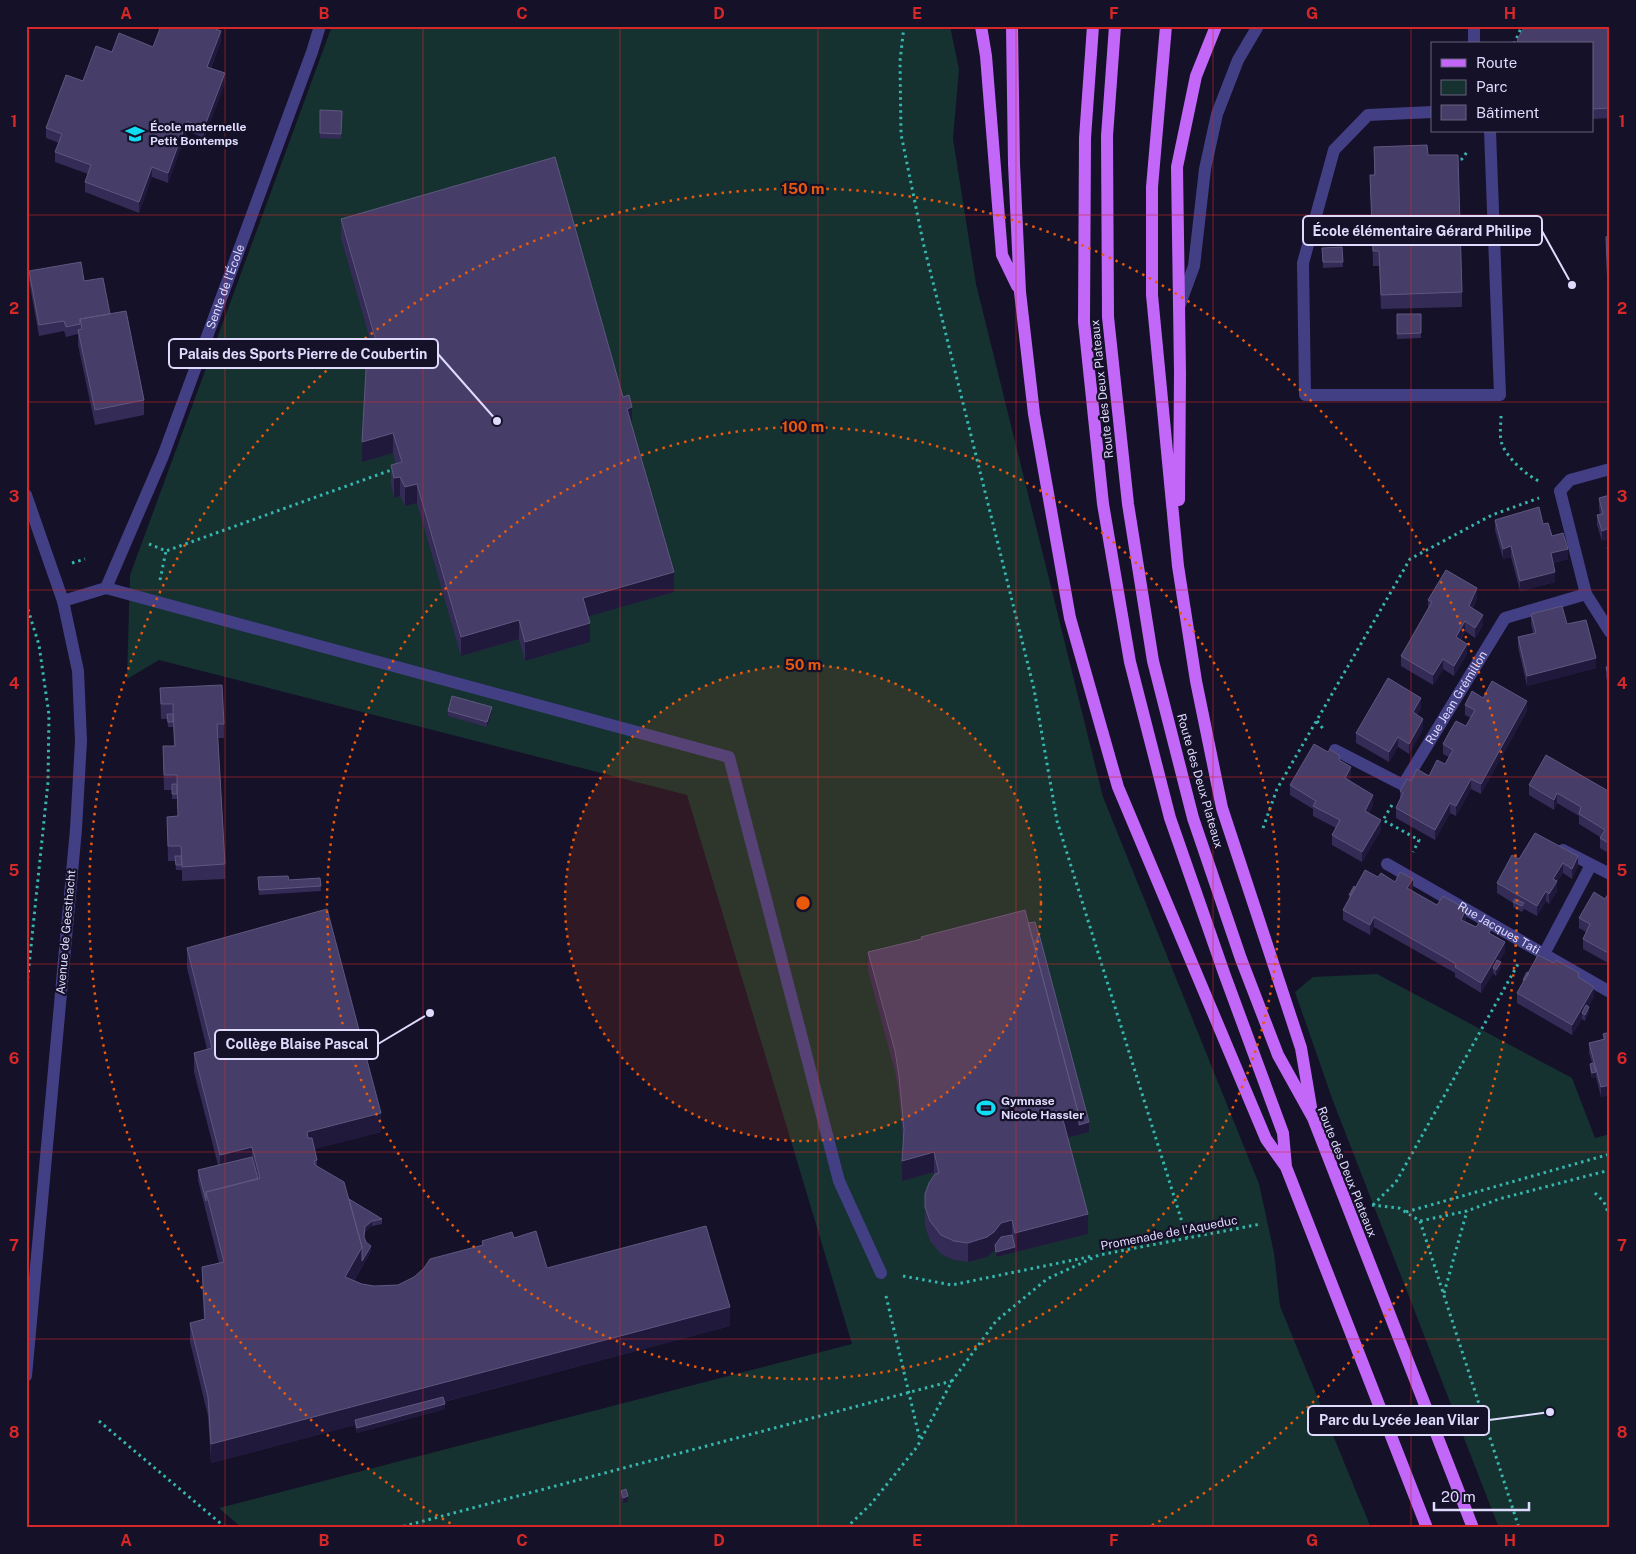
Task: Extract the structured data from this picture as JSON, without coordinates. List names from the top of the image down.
{
  "streets": {
    "main road": ["Route des Deux Plateaux"],
    "street": [
      "Sente de l'École",
      "Rue Jean Grémillon",
      "Rue Jacques Tati",
      "Avenue de Geesthacht"
    ],
    "path": ["Promenade de l'Aqueduc"]
  },
  "places": {
    "school or university": ["École maternelle Petit Bontemps"],
    "other": [
      "École élémentaire Gérard Philipe",
      "Palais des Sports Pierre de Coubertin",
      "Collège Blaise Pascal",
      "Parc du Lycée Jean Vilar"
    ],
    "sports": ["Gymnase Nicole Hassler"]
  },
  "legend": ["Route", "Parc", "Bâtiment"],
  "scale_bar": "20 m",
  "grid": {
    "columns": [
      "A",
      "B",
      "C",
      "D",
      "E",
      "F",
      "G",
      "H"
    ],
    "rows": [
      "1",
      "2",
      "3",
      "4",
      "5",
      "6",
      "7",
      "8"
    ]
  },
  "rings": ["150 m", "100 m", "50 m"]
}
